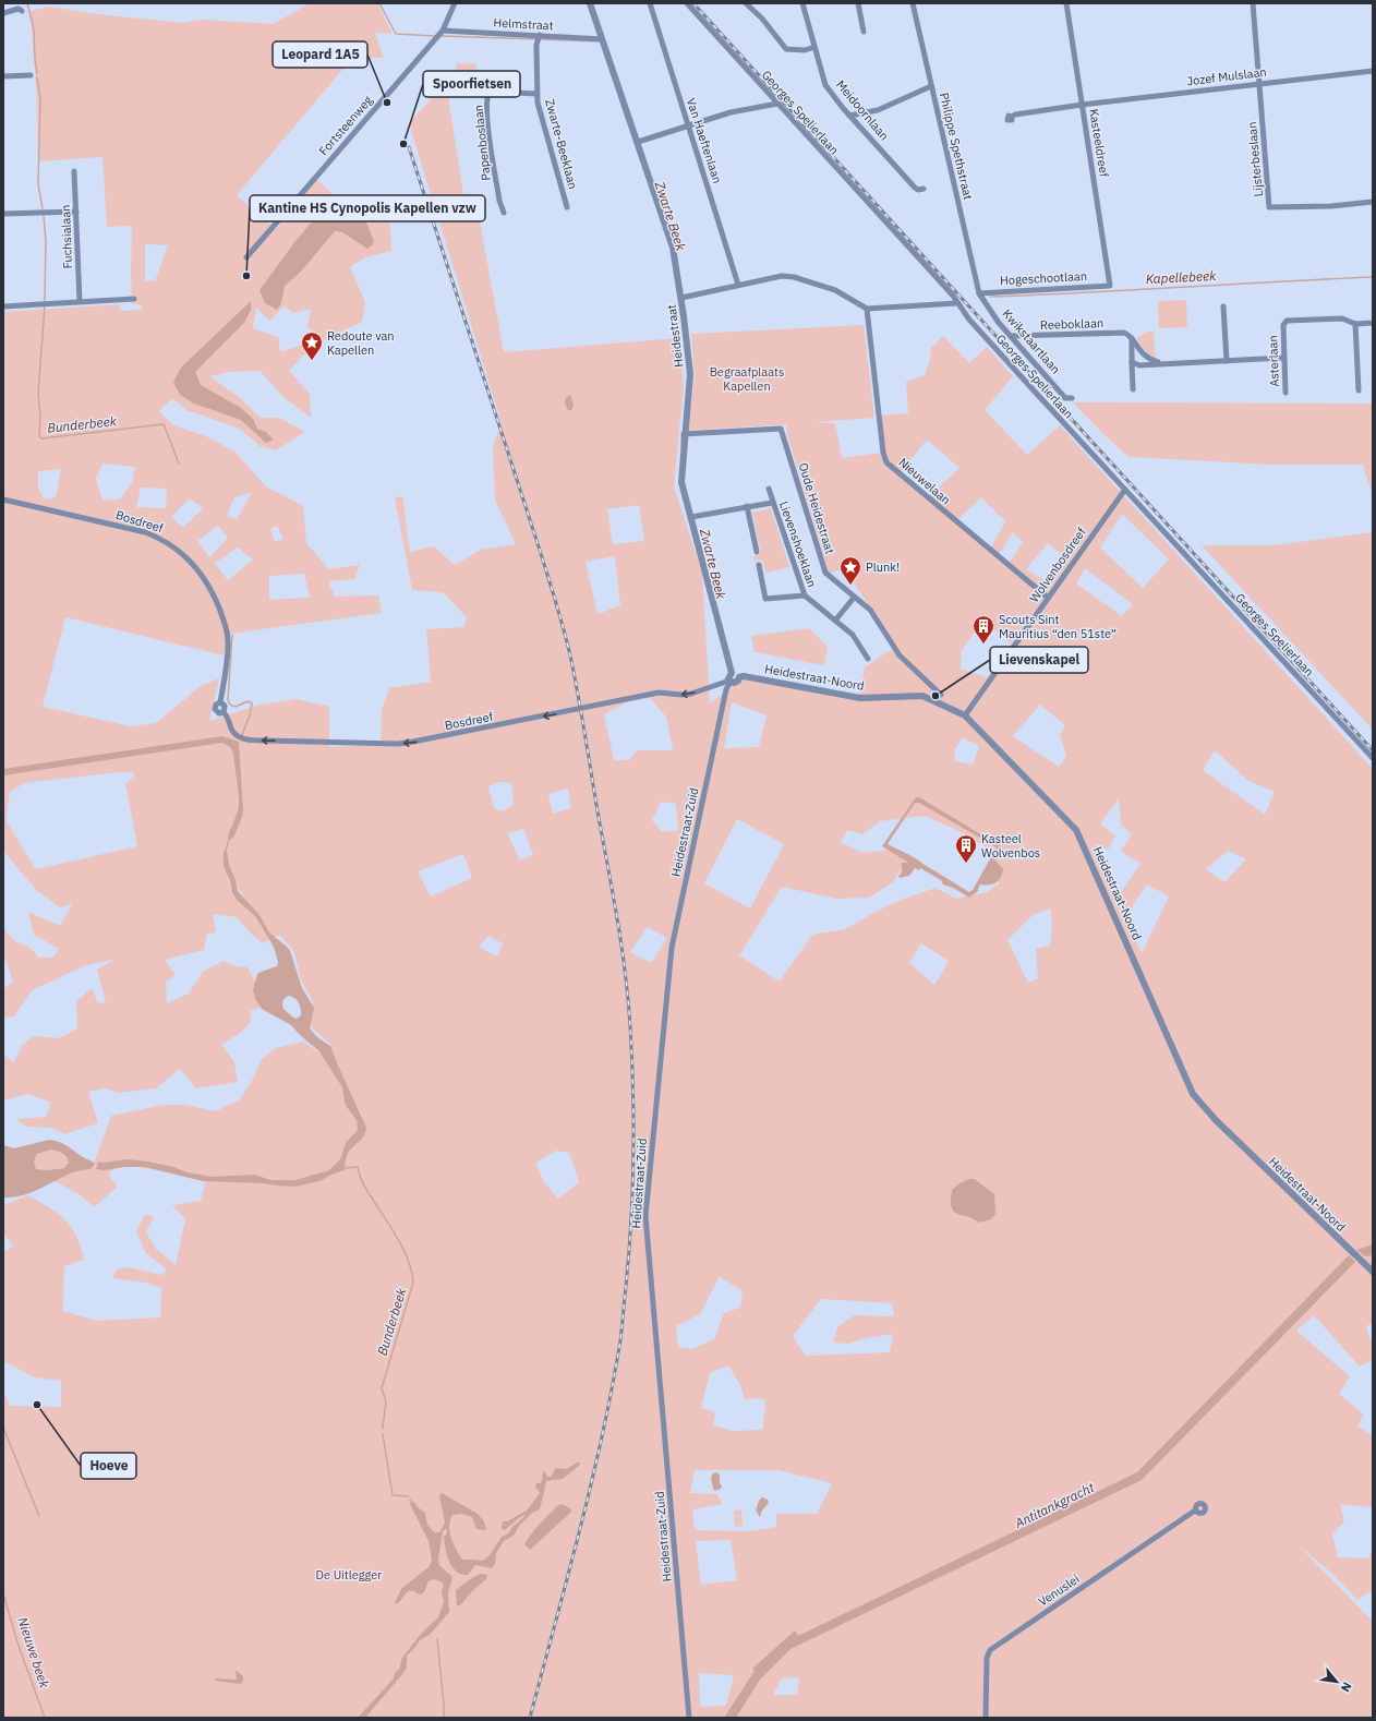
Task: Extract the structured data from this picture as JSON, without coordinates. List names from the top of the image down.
{
  "streets": {
    "street": [
      "Helmstraat",
      "Jozef Mulslaan",
      "Meidoornlaan",
      "Georges Spelierlaan",
      "Fortsteenweg",
      "Van Haeftenlaan",
      "Papenboslaan",
      "Kasteeldreef",
      "Zwarte-Beeklaan",
      "Philippe Spethstraat",
      "Lijsterbeslaan",
      "Fuchsialaan",
      "Hogeschootlaan",
      "Reeboklaan",
      "Heidestraat",
      "Kwikstaartlaan",
      "Asterlaan",
      "Nieuwelaan",
      "Oude Heidestraat",
      "Bosdreef",
      "Lievenshoeklaan",
      "Wolvenbosdreef",
      "Heidestraat-Noord",
      "Heidestraat-Zuid",
      "Venuslei"
    ]
  },
  "crossings": [
    ["Helmstraat", "Fortsteenweg"],
    ["Helmstraat", "Zwarte-Beeklaan"],
    ["Helmstraat", "Heidestraat"],
    ["Jozef Mulslaan", "Kasteeldreef"],
    ["Jozef Mulslaan", "Lijsterbeslaan"],
    ["Georges Spelierlaan", "Wolvenbosdreef"],
    ["Papenboslaan", "Zwarte-Beeklaan"],
    ["Kasteeldreef", "Hogeschootlaan"],
    ["Philippe Spethstraat", "Hogeschootlaan"],
    ["Philippe Spethstraat", "Kwikstaartlaan"],
    ["Hogeschootlaan", "Kwikstaartlaan"],
    ["Reeboklaan", "Kwikstaartlaan"],
    ["Heidestraat", "Oude Heidestraat"],
    ["Heidestraat", "Bosdreef"],
    ["Heidestraat", "Heidestraat-Noord"],
    ["Heidestraat", "Heidestraat-Zuid"],
    ["Nieuwelaan", "Wolvenbosdreef"],
    ["Bosdreef", "Heidestraat-Noord"],
    ["Bosdreef", "Heidestraat-Zuid"],
    ["Wolvenbosdreef", "Heidestraat-Noord"],
    ["Heidestraat-Noord", "Heidestraat-Zuid"]
  ],
  "one_way": ["Bosdreef"],
  "water": [
    "Zwarte Beek",
    "Kapellebeek",
    "Bunderbeek",
    "Antitankgracht",
    "Nieuwe beek"
  ],
  "parks": ["Begraafplaats Kapellen", "De Uitlegger"],
  "places": {
    "other": [
      "Leopard 1A5",
      "Spoorfietsen",
      "Kantine HS Cynopolis Kapellen vzw",
      "Lievenskapel",
      "Hoeve"
    ],
    "place": ["Redoute van Kapellen", "Plunk!"],
    "building": ["Scouts Sint Mauritius “den 51ste”", "Kasteel Wolvenbos"]
  },
  "north": "bottom right"
}
